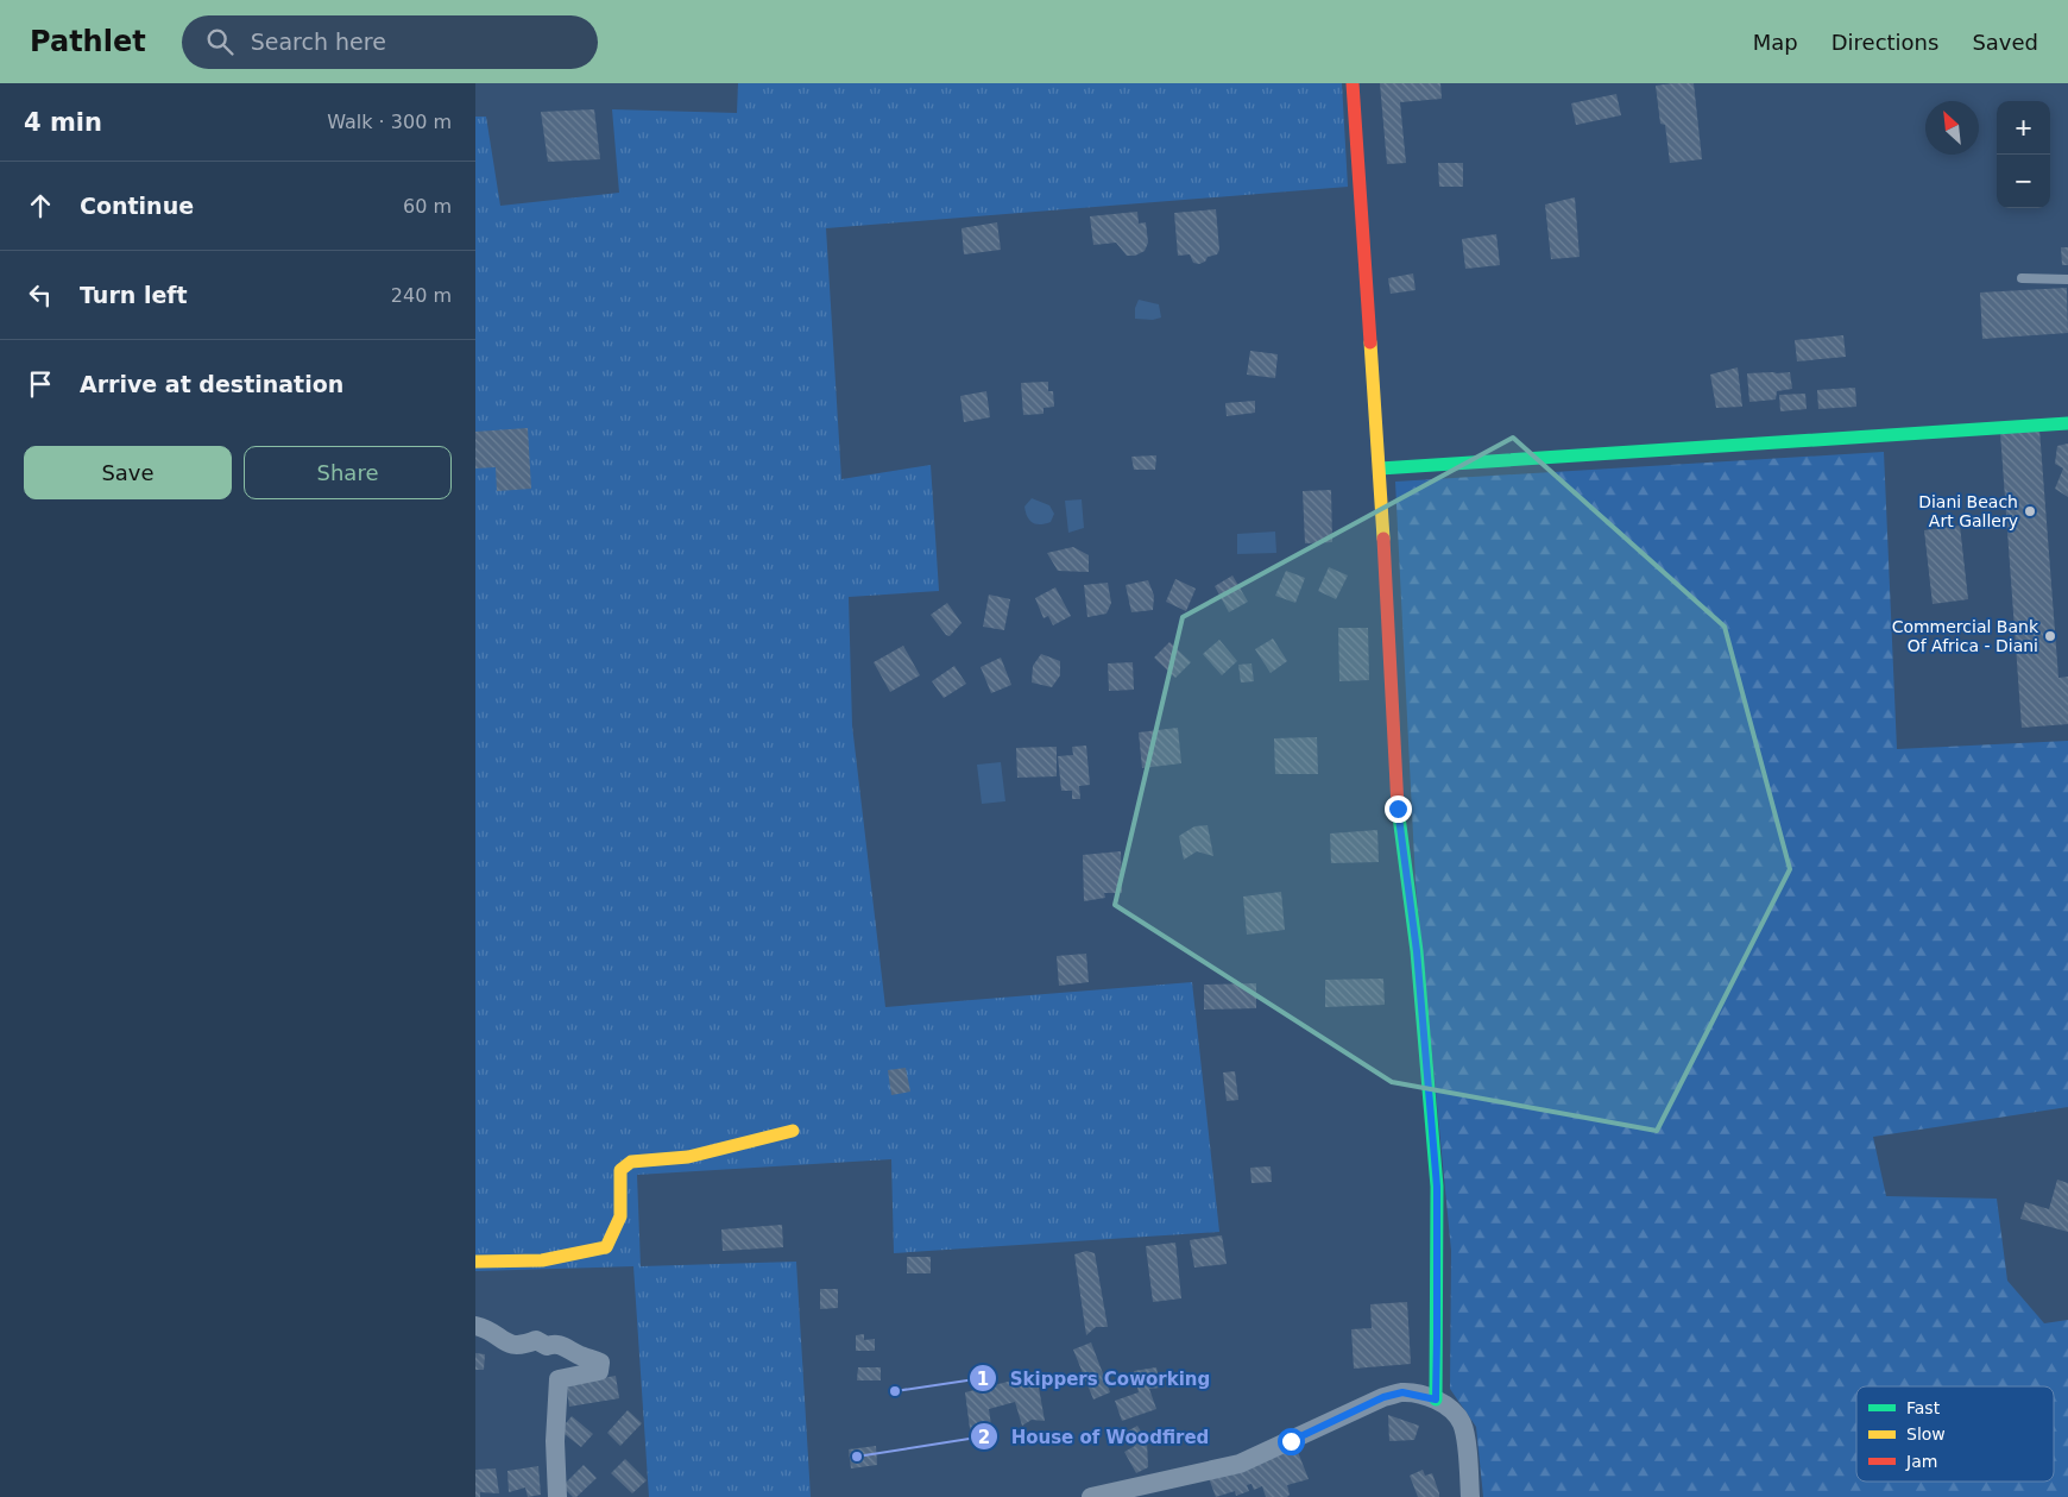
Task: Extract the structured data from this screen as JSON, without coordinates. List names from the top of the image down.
{
  "places": [
    "Diani Beach Art Gallery",
    "Commercial Bank Of Africa - Diani",
    "Skippers Coworking",
    "House of Woodfired"
  ],
  "legend": ["Fast", "Slow", "Jam"],
  "north": "top left",
  "page": {
    "header": "Pathlet",
    "search": "Search here",
    "nav": ["Map", "Directions", "Saved"],
    "heading": ["4 min", "Walk · 300 m"],
    "map_buttons": ["+", "−"],
    "list": [
      ["Continue", "60 m"],
      ["Turn left", "240 m"],
      "Arrive at destination"
    ],
    "buttons": ["Save", "Share"]
  }
}
